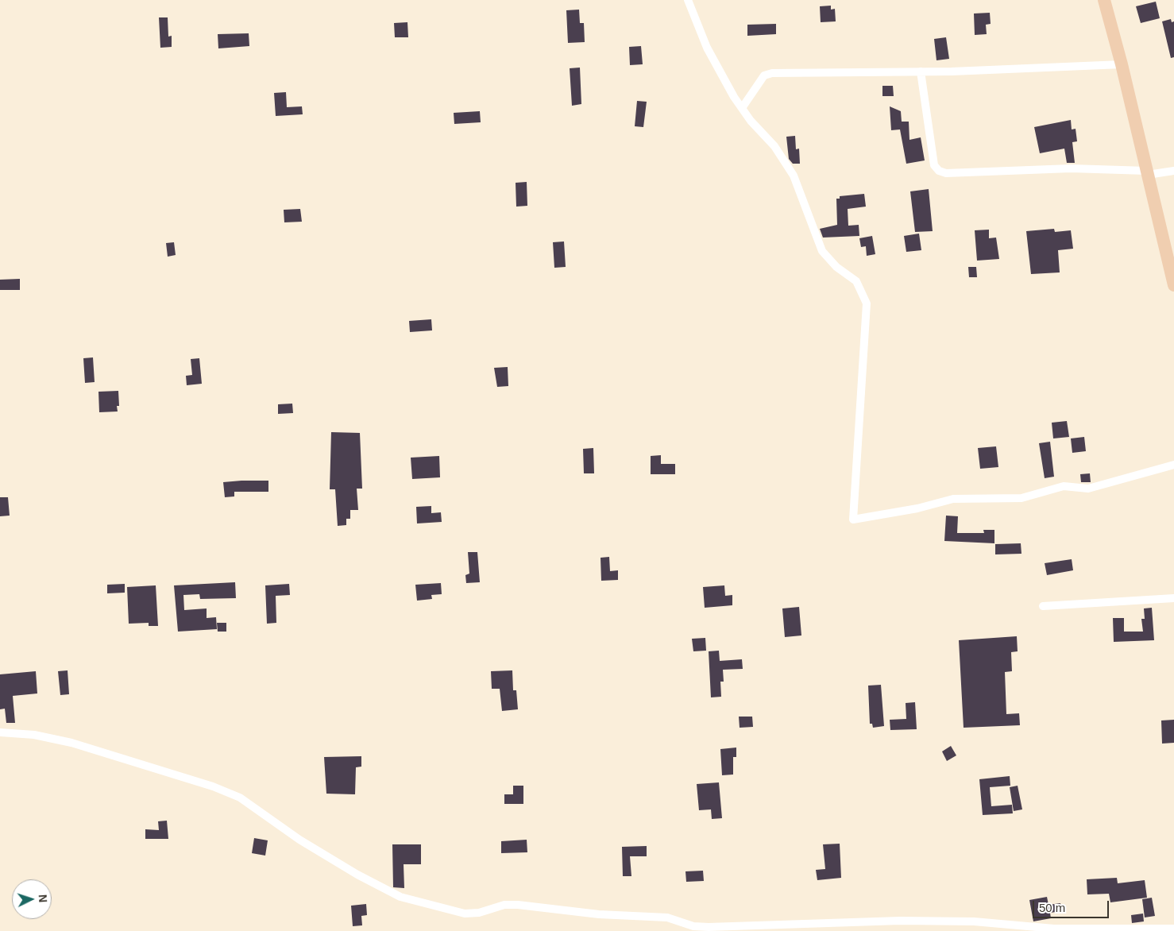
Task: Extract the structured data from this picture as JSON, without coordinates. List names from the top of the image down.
{
  "scale_bar": "50 m",
  "north": "right"
}
